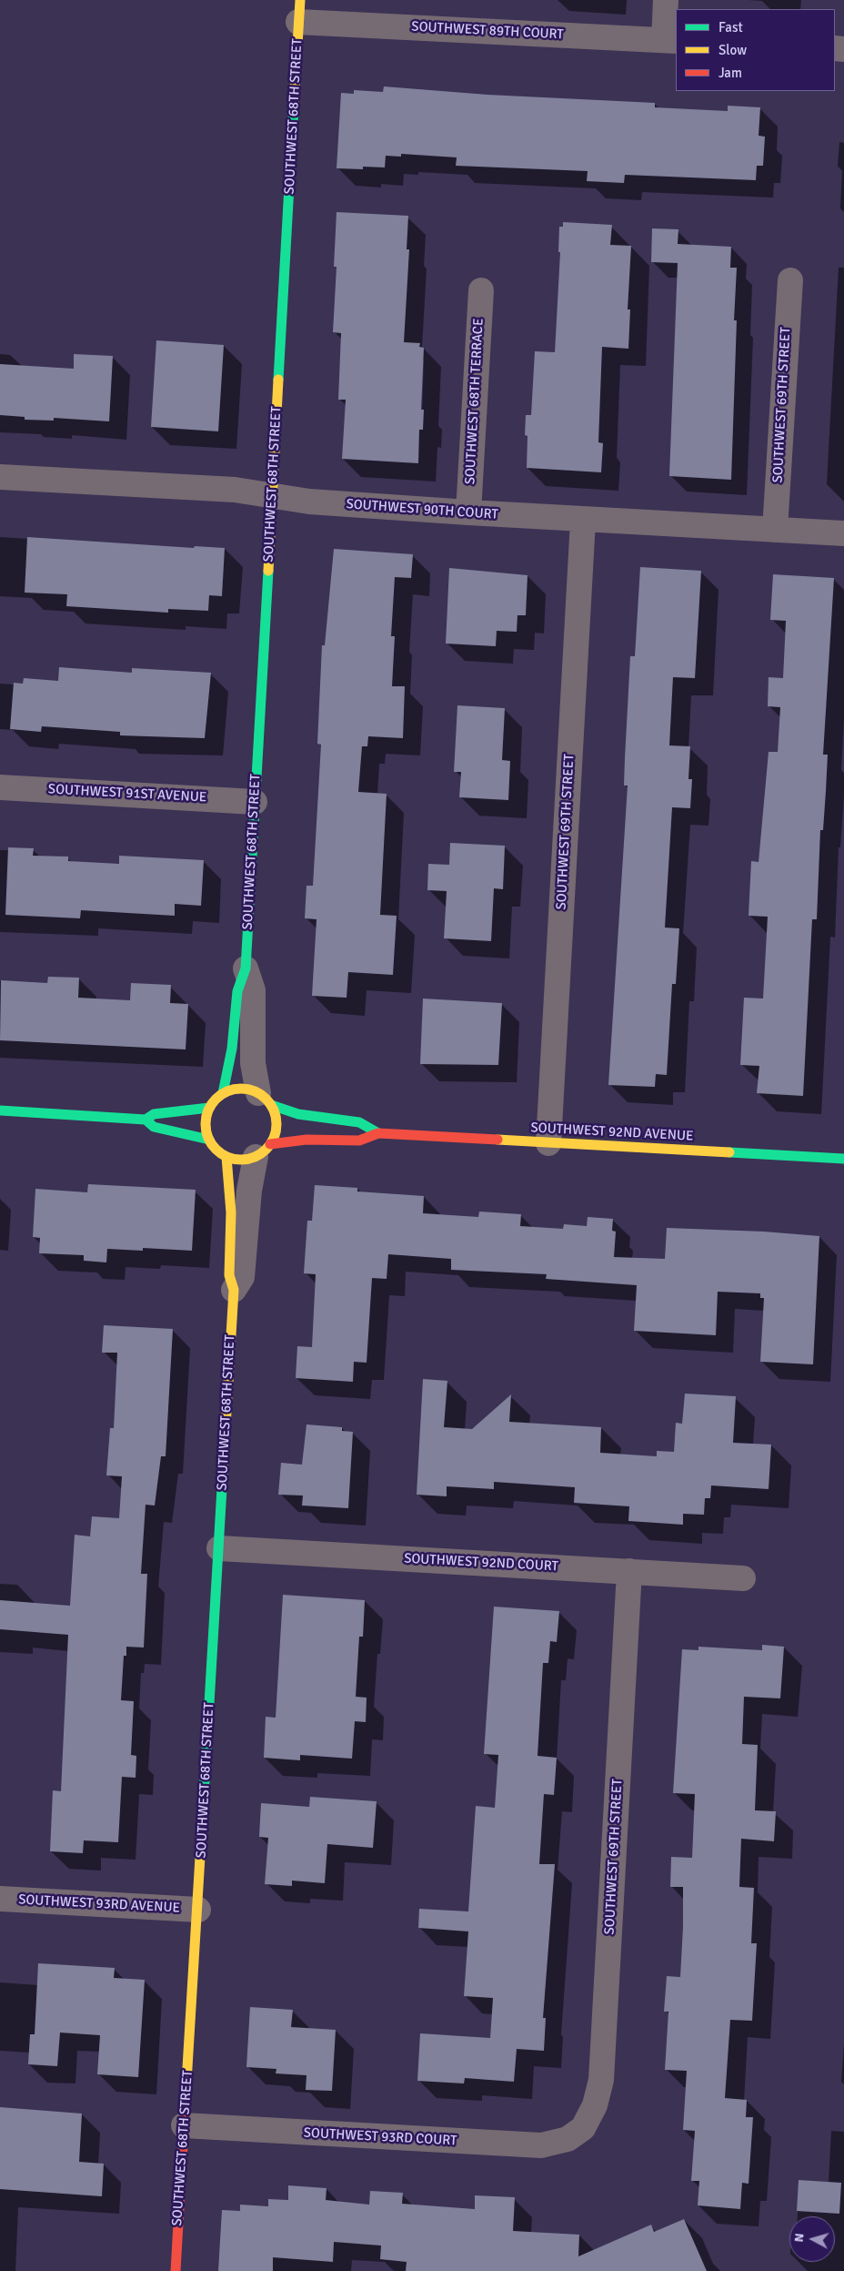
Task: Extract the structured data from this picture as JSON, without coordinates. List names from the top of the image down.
{
  "streets": {
    "street": [
      "SOUTHWEST 89TH COURT",
      "SOUTHWEST 68TH STREET",
      "SOUTHWEST 68TH TERRACE",
      "SOUTHWEST 69TH STREET",
      "SOUTHWEST 90TH COURT",
      "SOUTHWEST 91ST AVENUE",
      "SOUTHWEST 92ND AVENUE",
      "SOUTHWEST 92ND COURT",
      "SOUTHWEST 93RD AVENUE",
      "SOUTHWEST 93RD COURT"
    ]
  },
  "crossings": [
    ["SOUTHWEST 89TH COURT", "SOUTHWEST 68TH STREET"],
    ["SOUTHWEST 68TH STREET", "SOUTHWEST 90TH COURT"],
    ["SOUTHWEST 68TH STREET", "SOUTHWEST 91ST AVENUE"],
    ["SOUTHWEST 68TH STREET", "SOUTHWEST 92ND AVENUE"],
    ["SOUTHWEST 68TH STREET", "SOUTHWEST 92ND COURT"],
    ["SOUTHWEST 68TH STREET", "SOUTHWEST 93RD AVENUE"],
    ["SOUTHWEST 68TH STREET", "SOUTHWEST 93RD COURT"],
    ["SOUTHWEST 68TH TERRACE", "SOUTHWEST 90TH COURT"],
    ["SOUTHWEST 69TH STREET", "SOUTHWEST 90TH COURT"],
    ["SOUTHWEST 69TH STREET", "SOUTHWEST 92ND AVENUE"],
    ["SOUTHWEST 69TH STREET", "SOUTHWEST 92ND COURT"],
    ["SOUTHWEST 69TH STREET", "SOUTHWEST 93RD COURT"]
  ],
  "legend": ["Fast", "Slow", "Jam"],
  "north": "left"
}
